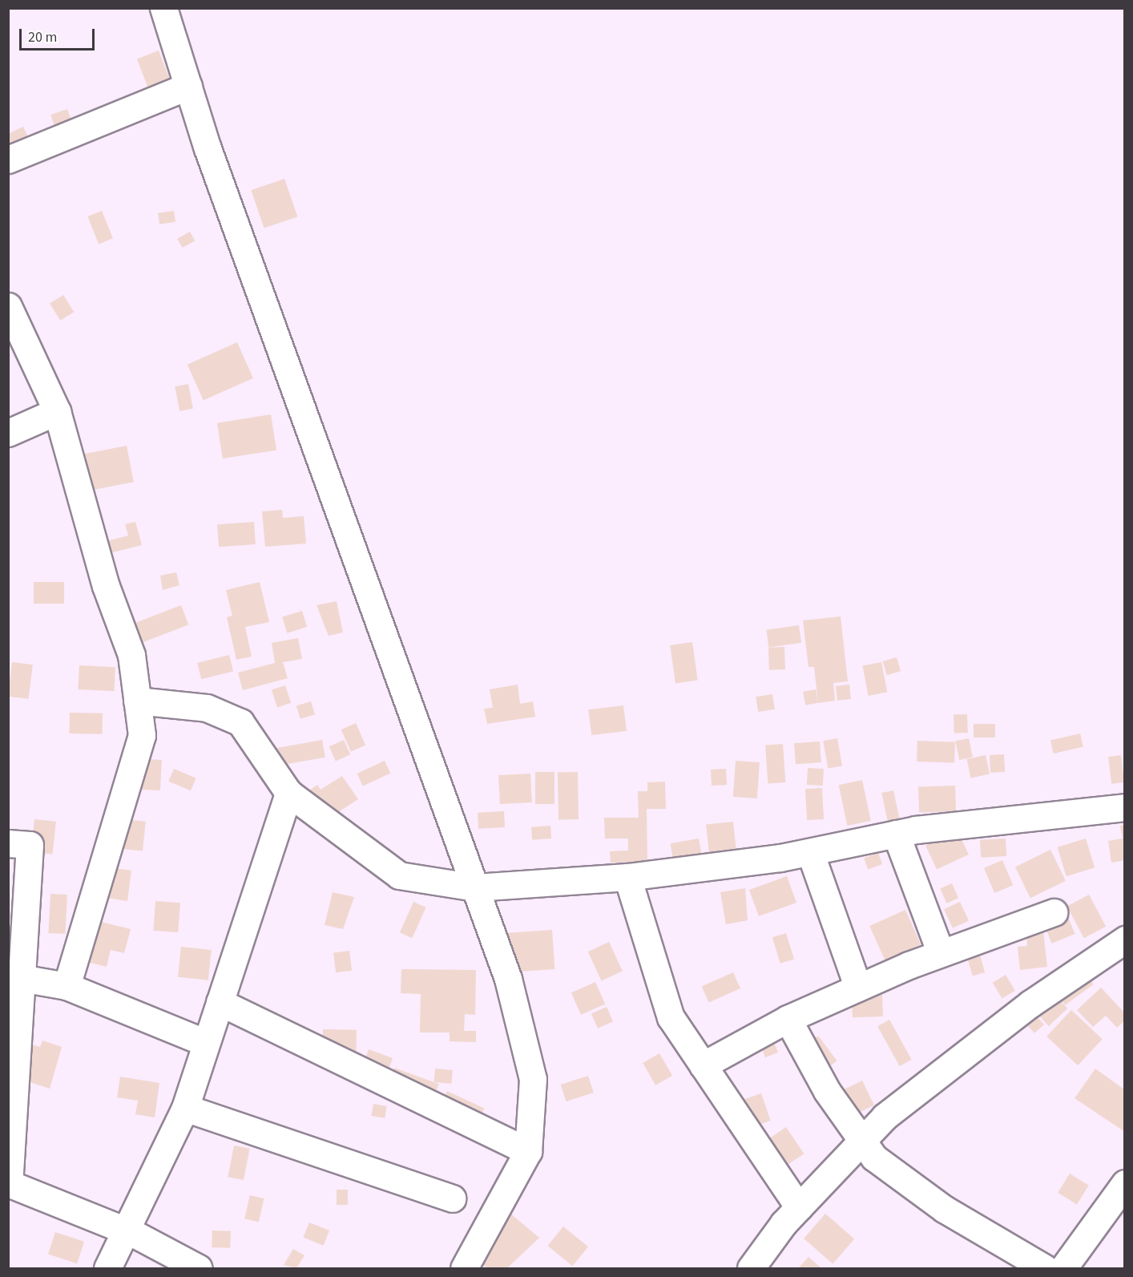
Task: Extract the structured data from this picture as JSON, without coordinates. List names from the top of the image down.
{
  "scale_bar": "20 m"
}
